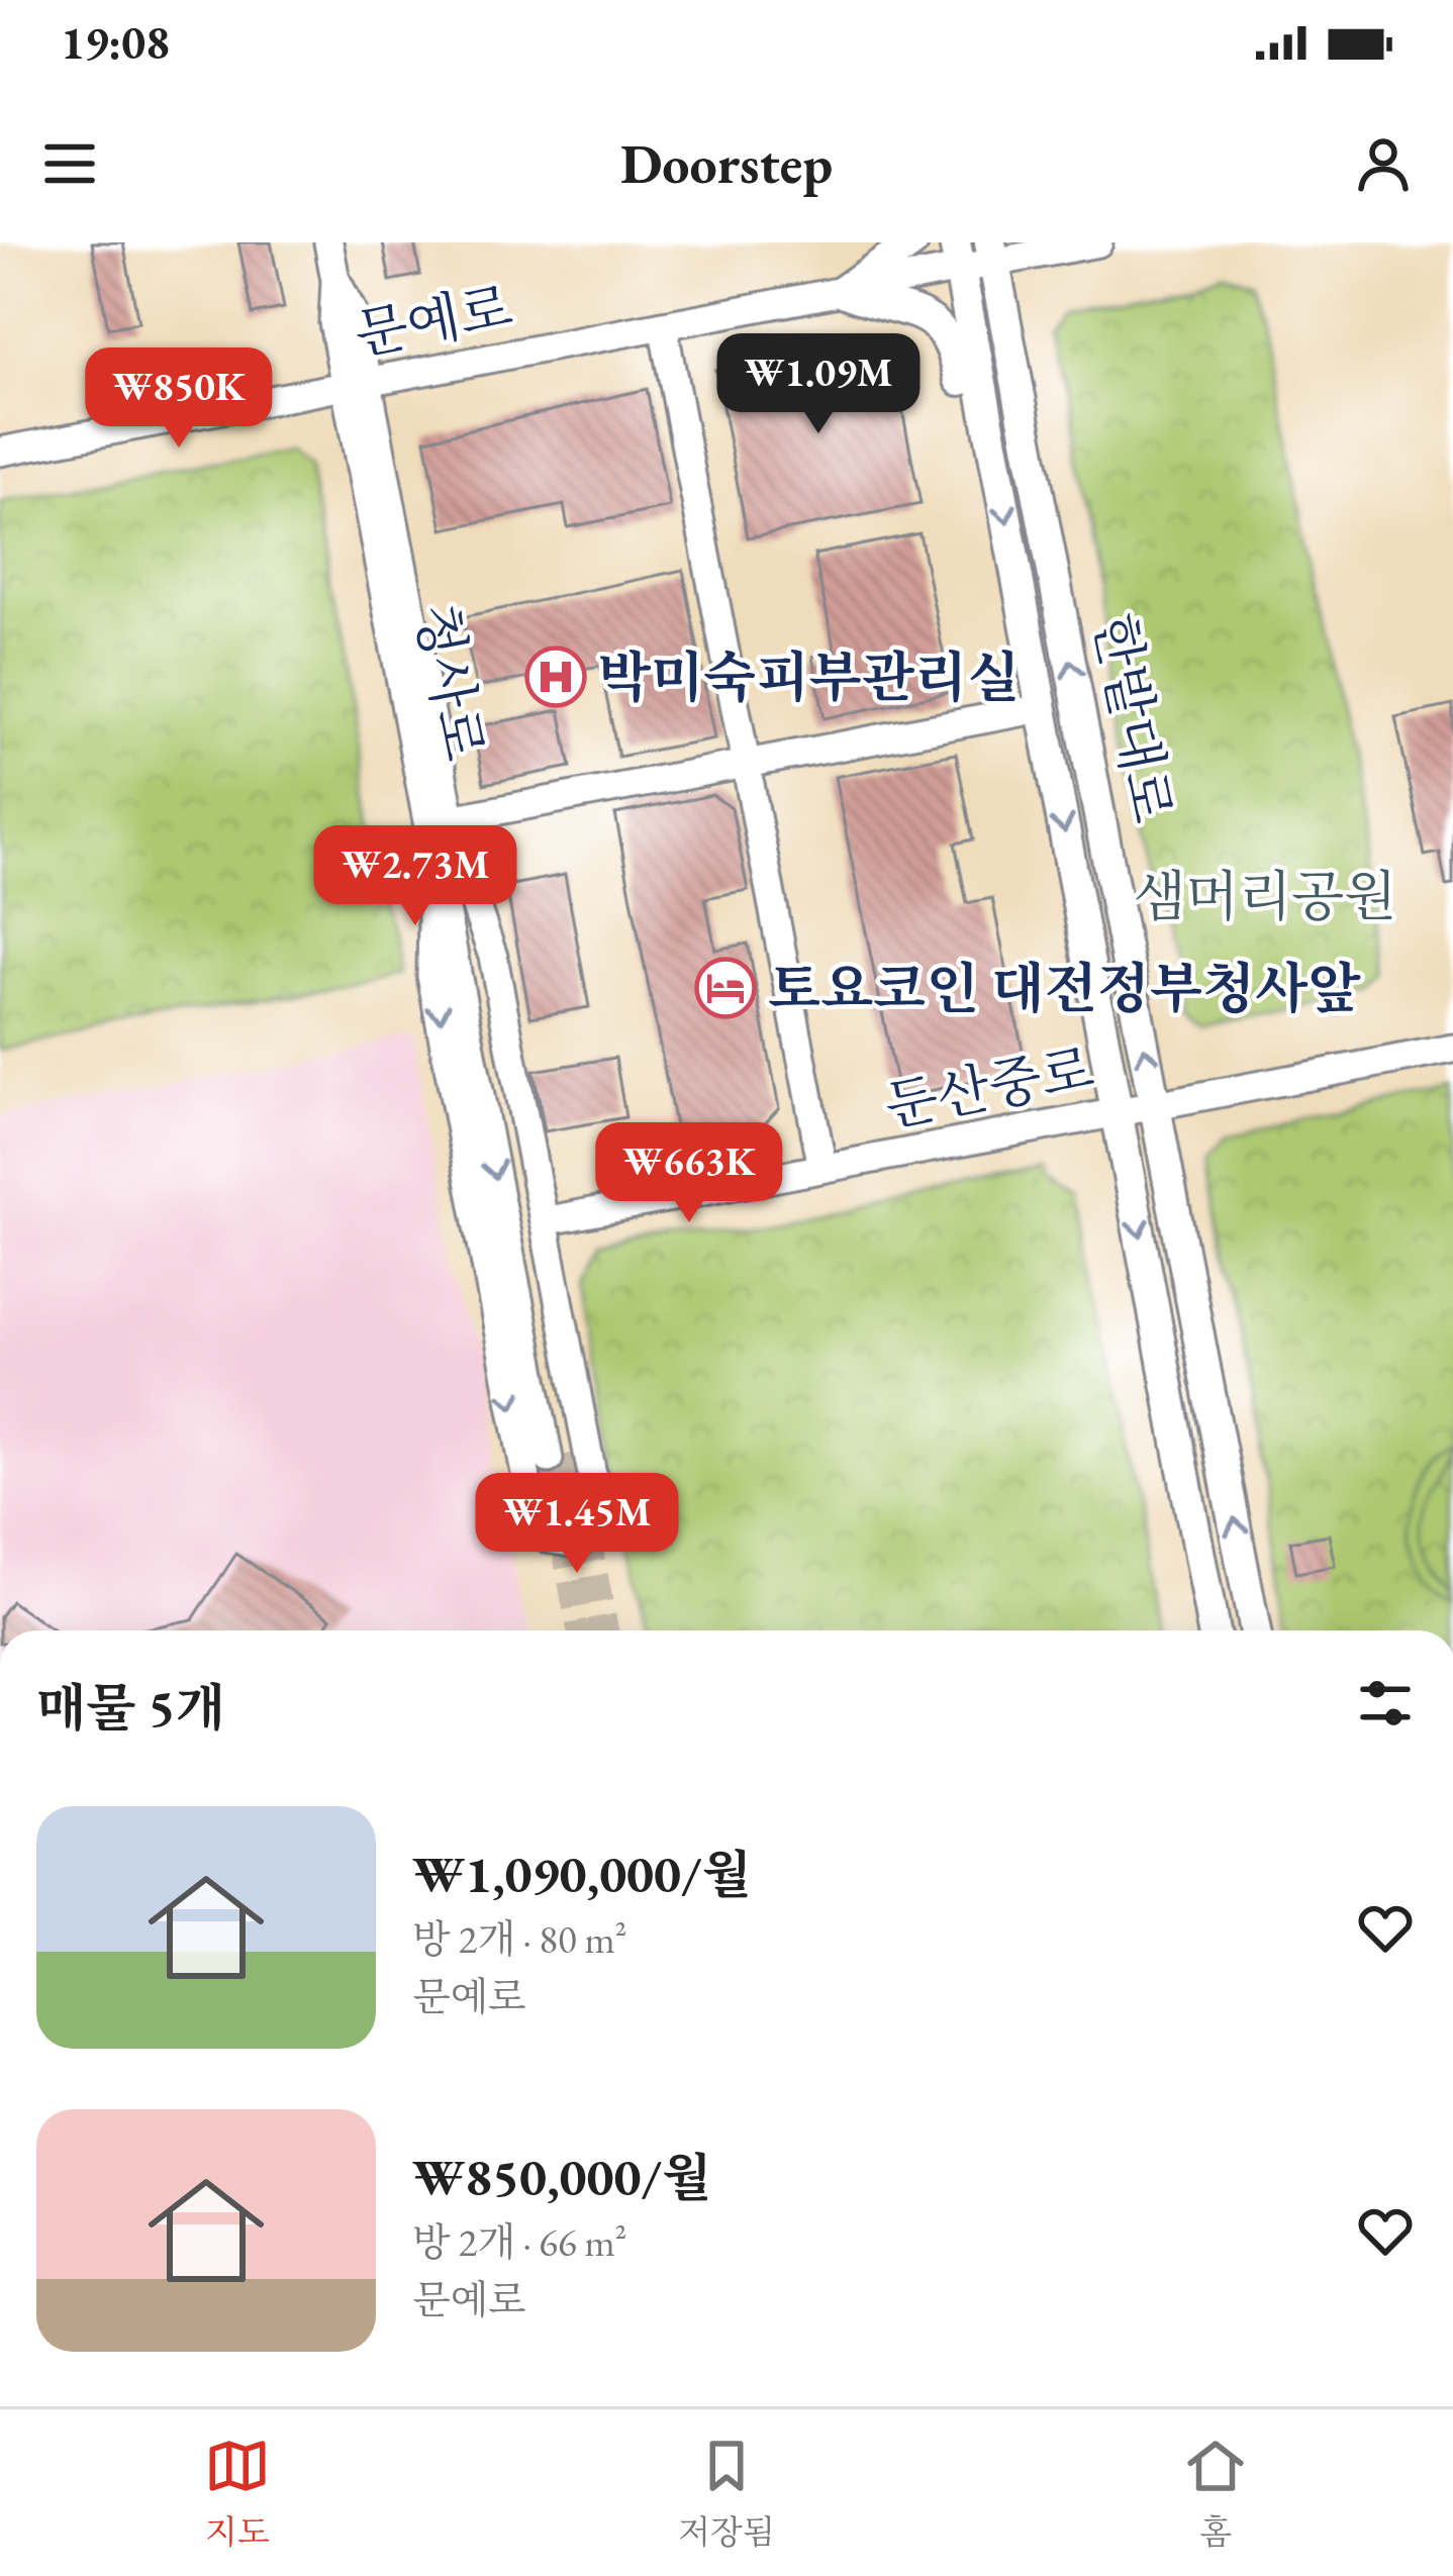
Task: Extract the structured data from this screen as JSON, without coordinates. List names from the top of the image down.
{
  "streets": {
    "main road": ["한밭대로"],
    "street": ["문예로", "청사로", "둔산중로"]
  },
  "crossings": [
    ["문예로", "청사로"],
    ["문예로", "한밭대로"],
    ["한밭대로", "둔산중로"]
  ],
  "parks": ["샘머리공원"],
  "places": {
    "hospital": ["박미숙피부관리실"],
    "hotel": ["토요코인 대전정부청사앞"]
  },
  "page": {
    "status": "19:08",
    "header": "Doorstep",
    "price": [
      "₩1.09M",
      "₩850K",
      "₩2.73M",
      "₩663K",
      "₩1.45M"
    ],
    "heading": "매물 5개",
    "list": [
      {
        "name": "₩1,090,000/월",
        "note": "방 2개 · 80 m² · 문예로"
      },
      {
        "name": "₩850,000/월",
        "note": "방 2개 · 66 m² · 문예로"
      }
    ],
    "tabs": ["지도", "저장됨", "홈"]
  }
}
